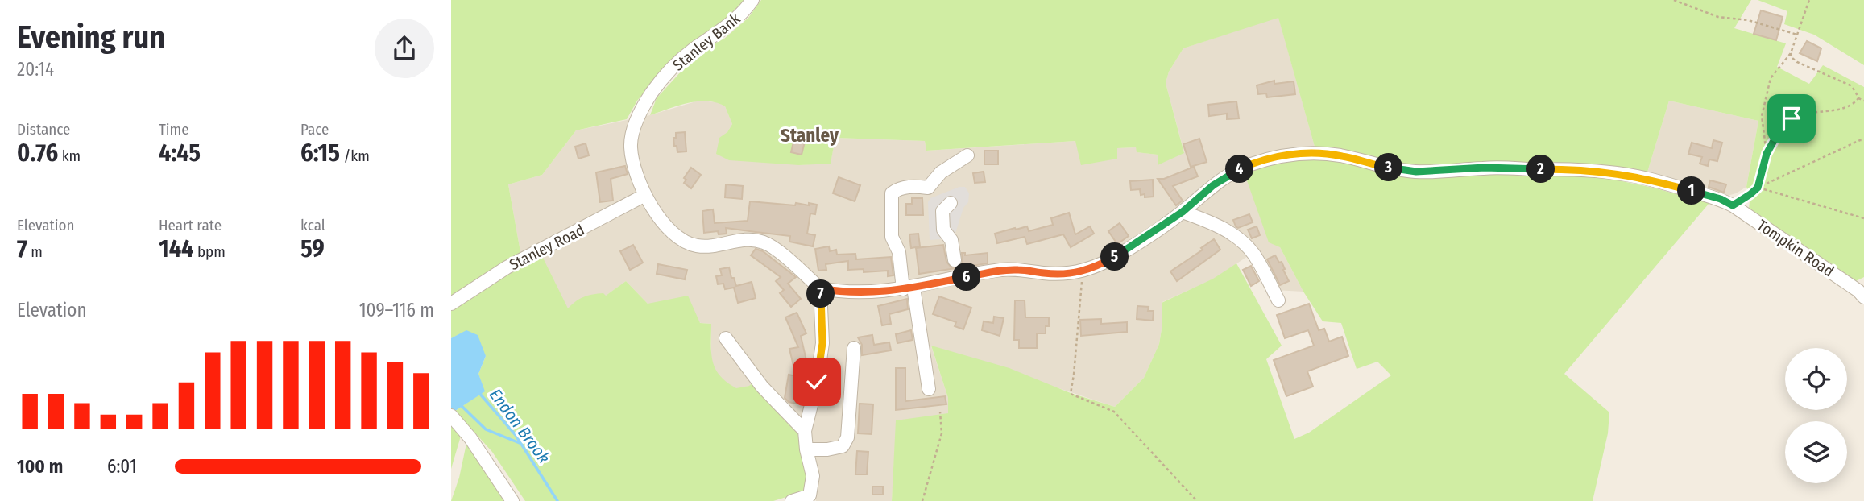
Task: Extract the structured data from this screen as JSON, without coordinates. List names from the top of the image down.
{
  "streets": {
    "street": ["Stanley Bank", "Stanley Road", "Tompkin Road"]
  },
  "crossings": [
    ["Stanley Bank", "Stanley Road"],
    ["Stanley Bank", "Tompkin Road"]
  ],
  "districts": ["Stanley"],
  "water": ["Endon Brook"],
  "page": {
    "heading": ["Evening run", "20:14"],
    "stats": [
      ["Distance", "0.76 km"],
      ["Time", "4:45"],
      ["Pace", "6:15 /km"],
      ["Elevation", "7 m"],
      ["Heart rate", "144 bpm"],
      ["kcal", "59"]
    ],
    "pins": [
      "3",
      "2",
      "4",
      "1",
      "5",
      "6",
      "7"
    ],
    "chart": ["Elevation", "109–116 m"],
    "list": [
      {
        "name": "100 m",
        "note": "6:01"
      }
    ]
  }
}
